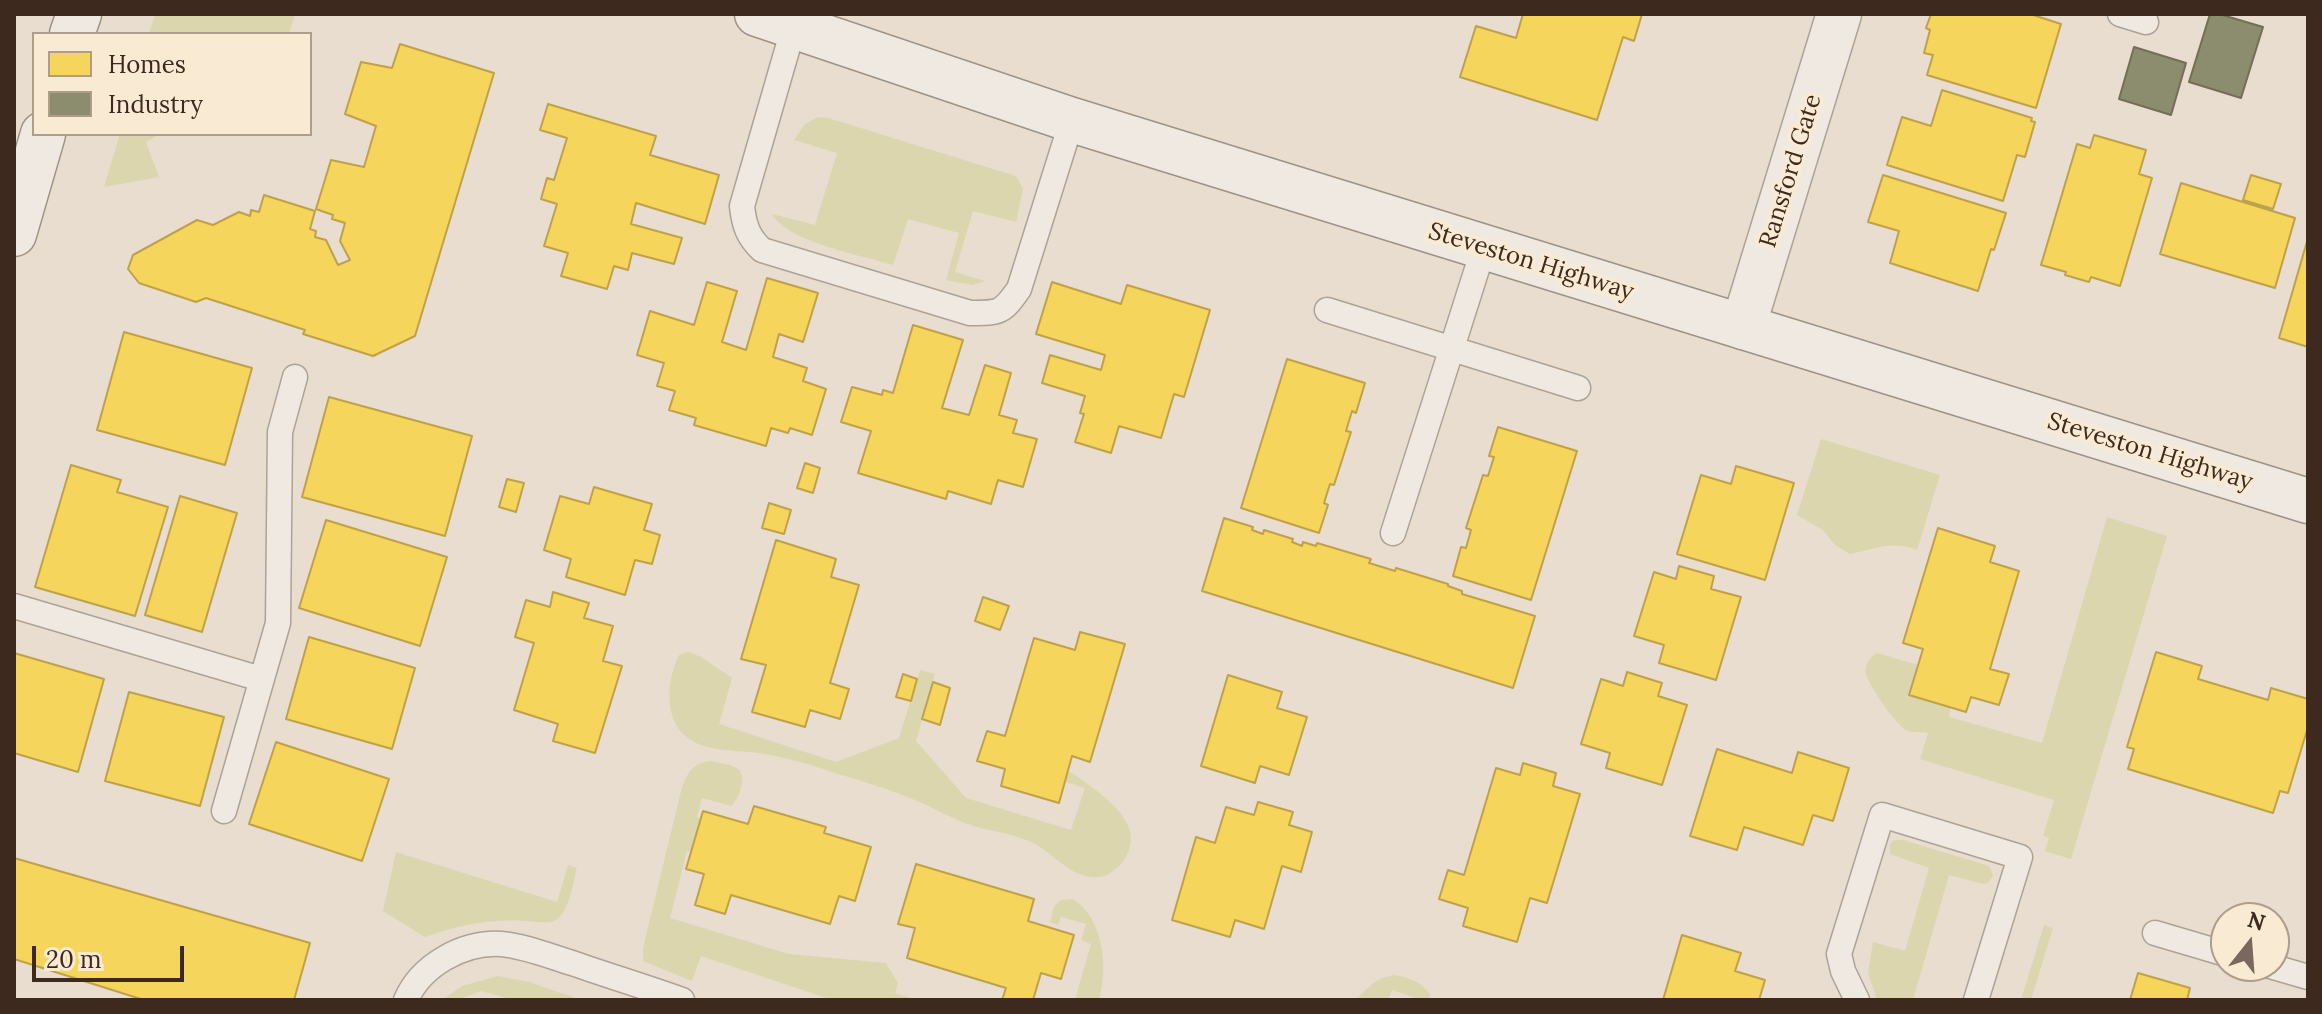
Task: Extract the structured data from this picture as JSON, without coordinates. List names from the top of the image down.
{
  "streets": {
    "main road": ["Ransford Gate", "Steveston Highway"]
  },
  "crossings": [
    ["Ransford Gate", "Steveston Highway"]
  ],
  "legend": ["Homes", "Industry"],
  "scale_bar": "20 m",
  "north": "top"
}
